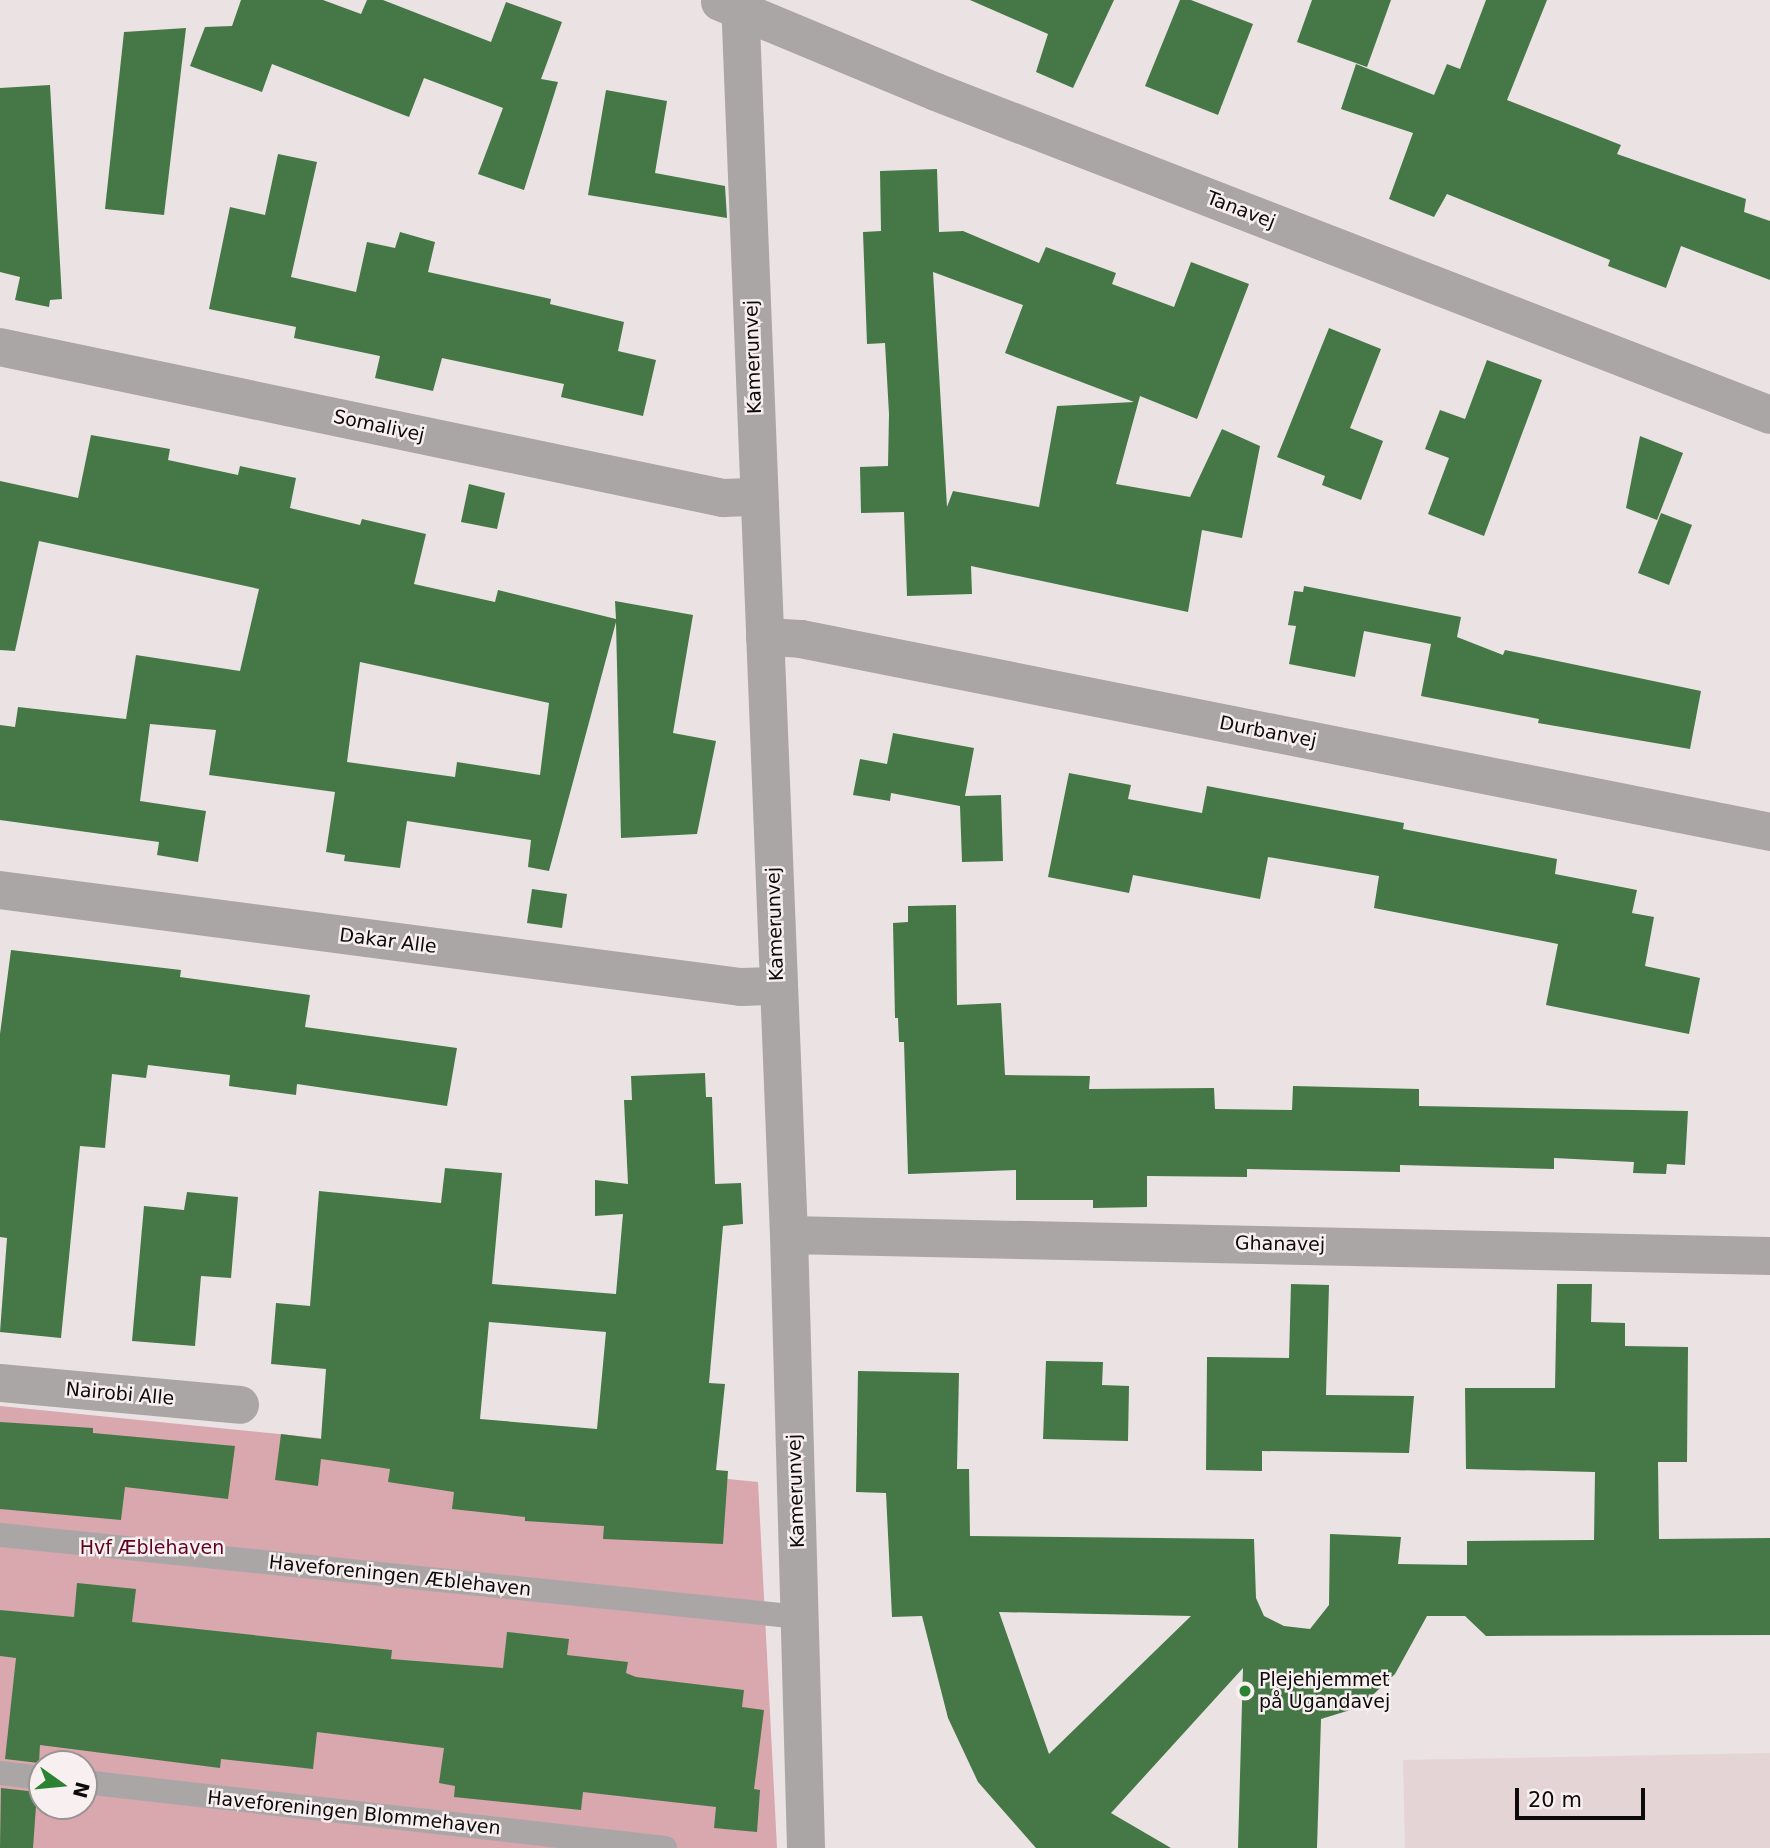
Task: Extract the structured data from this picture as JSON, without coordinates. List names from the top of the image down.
{
  "streets": {
    "street": [
      "Tanavej",
      "Kamerunvej",
      "Somalivej",
      "Durbanvej",
      "Dakar Alle",
      "Ghanavej",
      "Nairobi Alle"
    ],
    "lane": ["Haveforeningen Æblehaven", "Haveforeningen Blommehaven"]
  },
  "crossings": [
    ["Tanavej", "Kamerunvej"],
    ["Kamerunvej", "Somalivej"],
    ["Kamerunvej", "Durbanvej"],
    ["Kamerunvej", "Dakar Alle"],
    ["Kamerunvej", "Ghanavej"],
    ["Kamerunvej", "Haveforeningen Æblehaven"]
  ],
  "parks": ["Hvf Æblehaven"],
  "places": ["Plejehjemmet på Ugandavej"],
  "scale_bar": "20 m",
  "north": "right"
}
